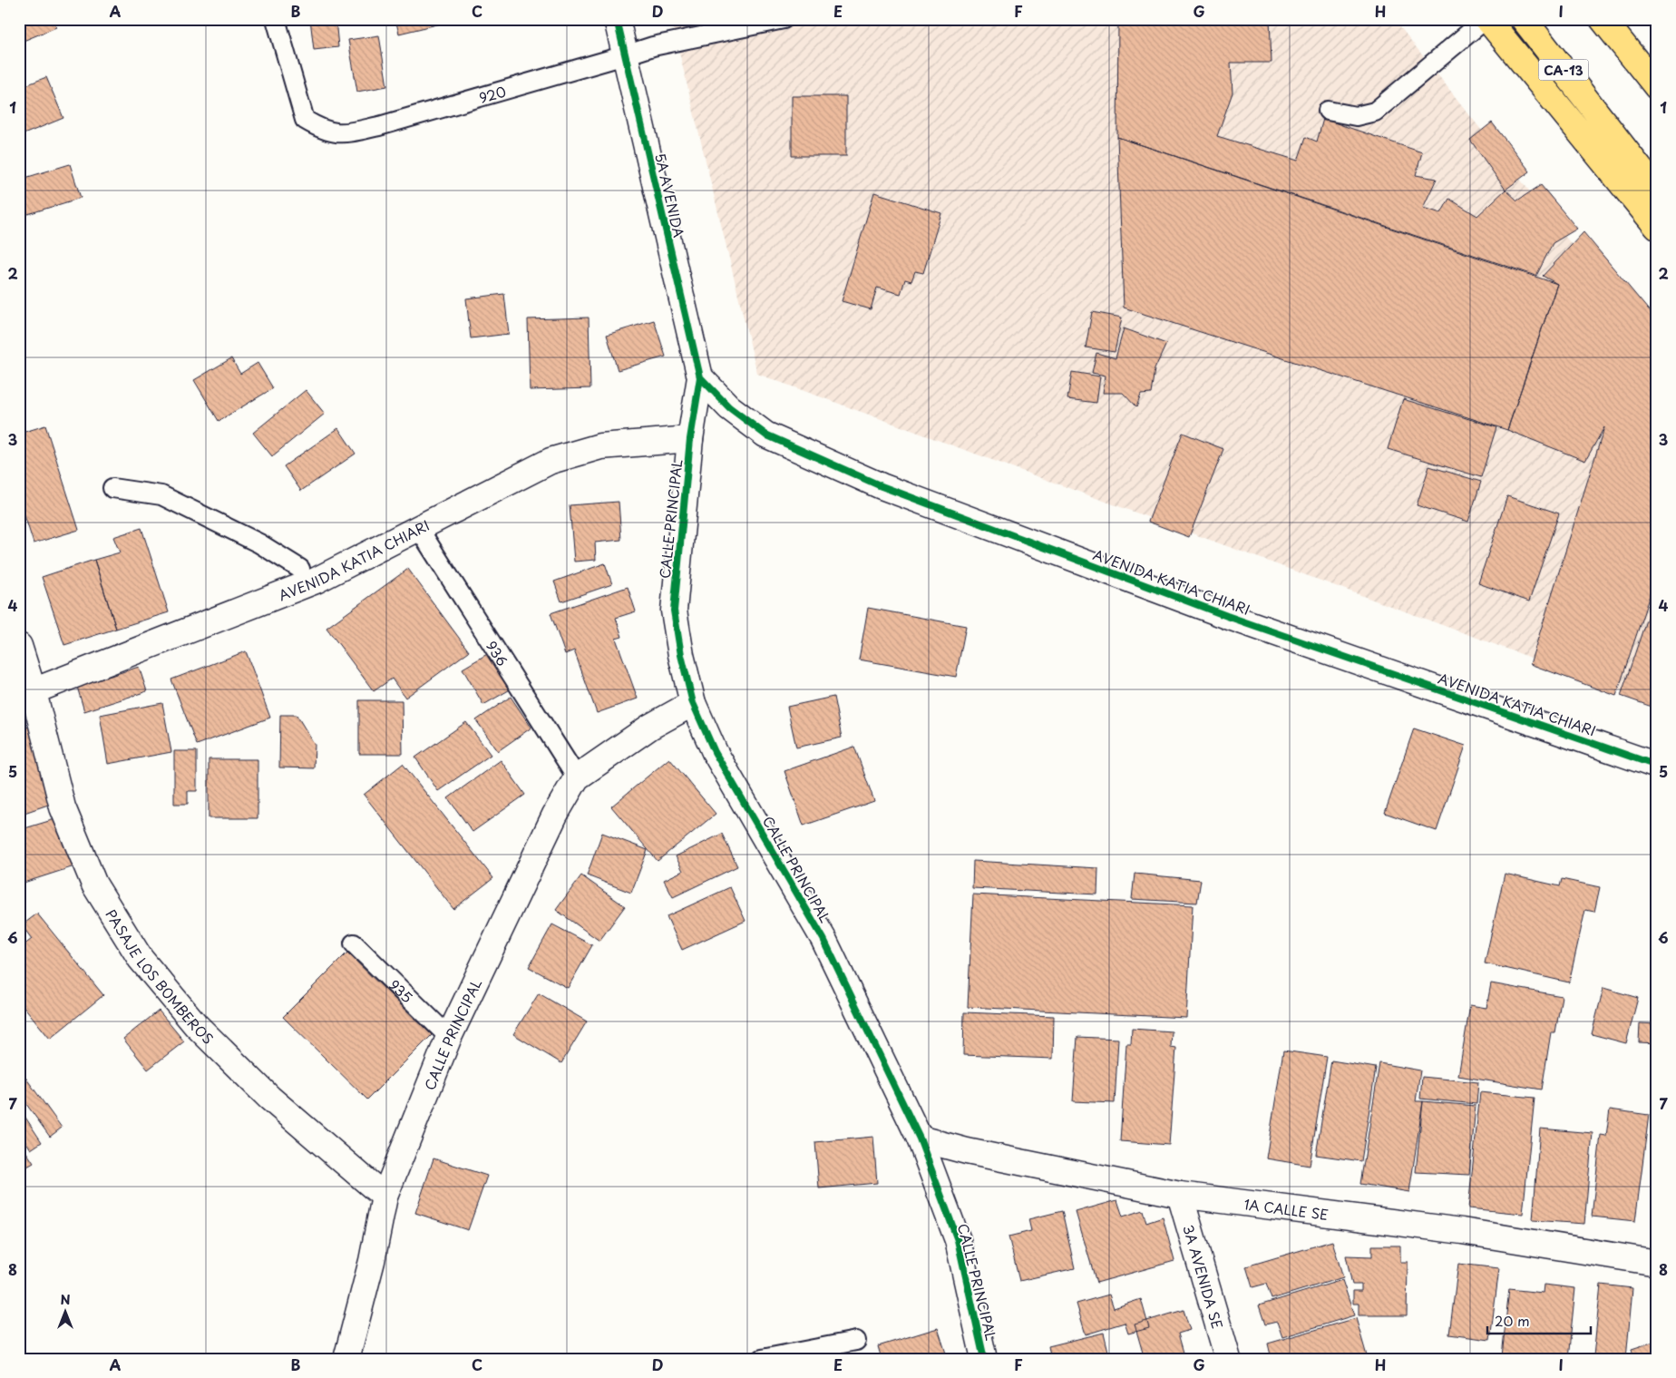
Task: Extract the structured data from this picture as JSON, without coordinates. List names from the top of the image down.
{
  "streets": {
    "highway": ["CA-13"],
    "street": [
      "5A AVENIDA",
      "CALLE PRINCIPAL",
      "AVENIDA KATIA CHIARI",
      "PASAJE LOS BOMBEROS",
      "1A CALLE SE",
      "3A AVENIDA SE"
    ],
    "lane": ["920", "936", "935"]
  },
  "crossings": [
    ["920", "5A AVENIDA"],
    ["5A AVENIDA", "CALLE PRINCIPAL"],
    ["5A AVENIDA", "AVENIDA KATIA CHIARI"],
    ["CALLE PRINCIPAL", "AVENIDA KATIA CHIARI"],
    ["CALLE PRINCIPAL", "936"],
    ["CALLE PRINCIPAL", "PASAJE LOS BOMBEROS"],
    ["CALLE PRINCIPAL", "935"],
    ["CALLE PRINCIPAL", "1A CALLE SE"],
    ["AVENIDA KATIA CHIARI", "936"],
    ["AVENIDA KATIA CHIARI", "PASAJE LOS BOMBEROS"],
    ["1A CALLE SE", "3A AVENIDA SE"]
  ],
  "scale_bar": "20 m",
  "north": "top",
  "grid": {
    "columns": [
      "A",
      "B",
      "C",
      "D",
      "E",
      "F",
      "G",
      "H",
      "I"
    ],
    "rows": [
      "1",
      "2",
      "3",
      "4",
      "5",
      "6",
      "7",
      "8"
    ]
  }
}
